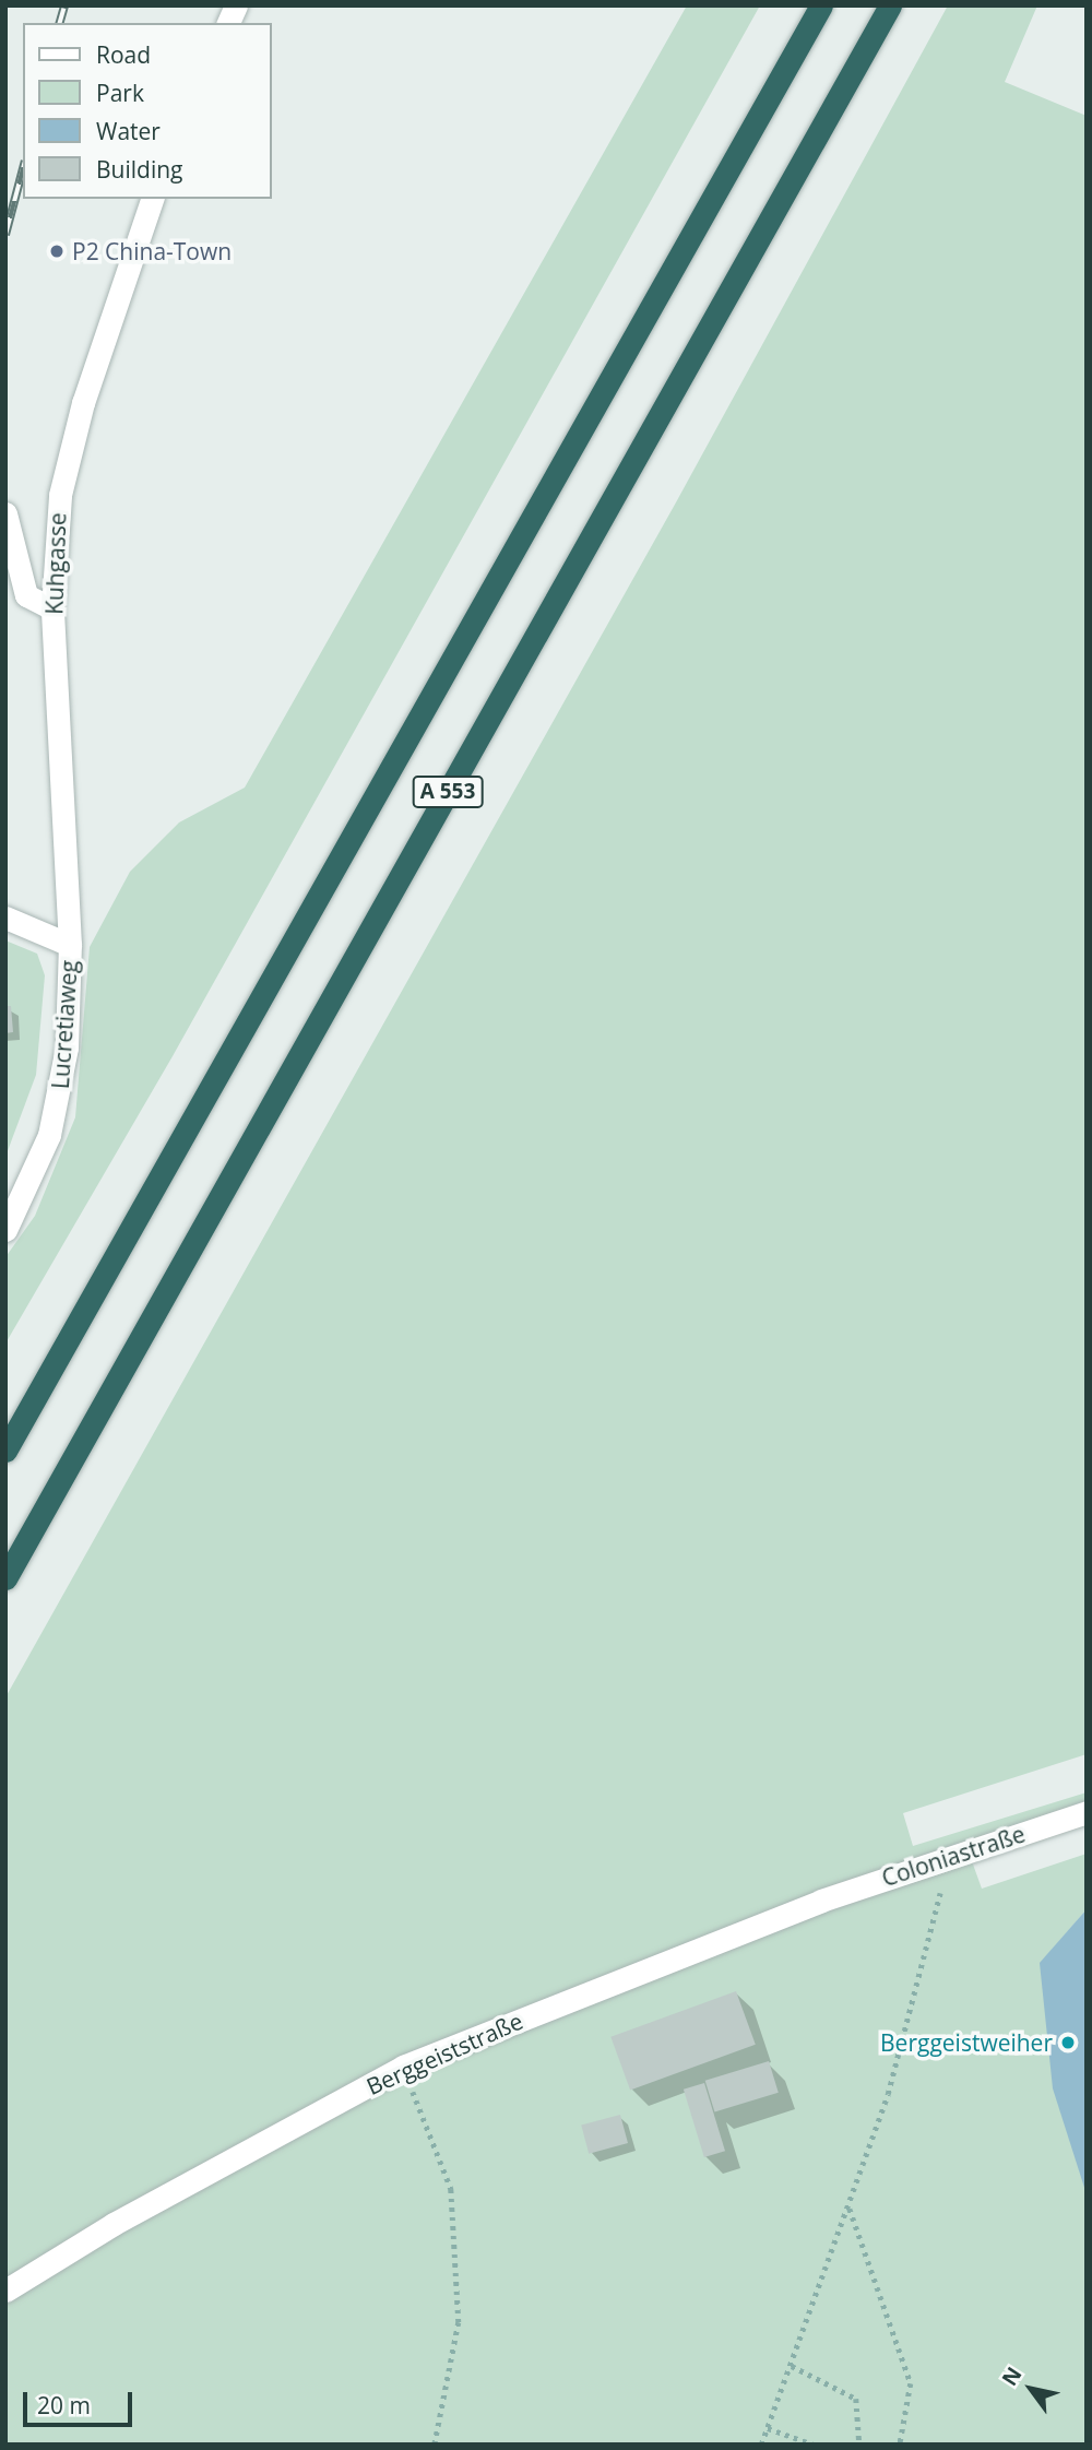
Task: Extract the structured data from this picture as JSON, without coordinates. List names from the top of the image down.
{
  "streets": {
    "highway": ["A 553"],
    "street": [
      "Kuhgasse",
      "Lucretiaweg",
      "Coloniastraße",
      "Berggeiststraße"
    ]
  },
  "crossings": [
    ["Kuhgasse", "Lucretiaweg"],
    ["Coloniastraße", "Berggeiststraße"]
  ],
  "places": ["P2 China-Town", "Berggeistweiher"],
  "legend": [
    "Road",
    "Park",
    "Water",
    "Building"
  ],
  "scale_bar": "20 m",
  "north": "top left"
}
